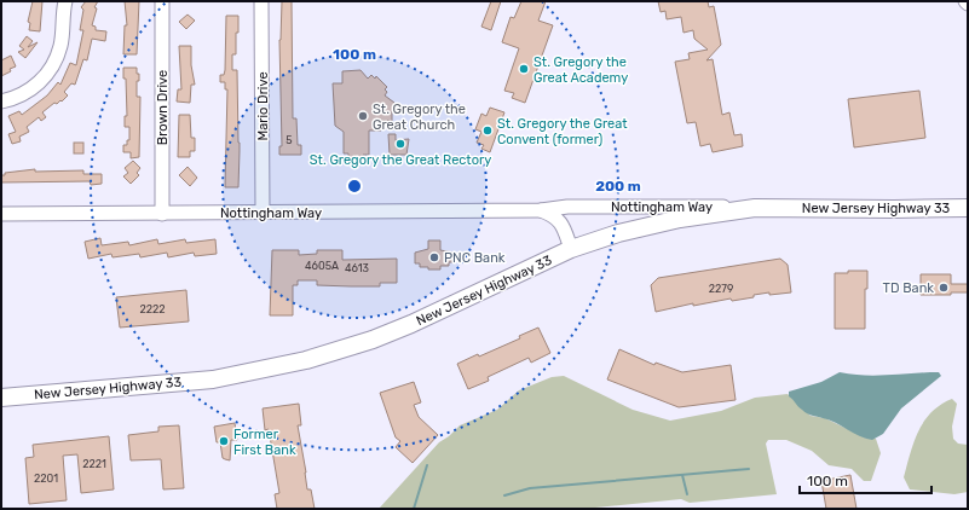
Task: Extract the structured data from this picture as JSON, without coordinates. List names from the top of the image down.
{
  "streets": {
    "main road": ["New Jersey Highway 33"],
    "street": ["Mario Drive", "Brown Drive", "Nottingham Way"]
  },
  "crossings": [
    ["Mario Drive", "Nottingham Way"],
    ["Brown Drive", "Nottingham Way"],
    ["Nottingham Way", "New Jersey Highway 33"]
  ],
  "places": [
    "St. Gregory the Great Academy",
    "St. Gregory the Great Church",
    "St. Gregory the Great Convent (former)",
    "St. Gregory the Great Rectory",
    "PNC Bank",
    "TD Bank",
    "Former First Bank"
  ],
  "house_numbers": [
    "5",
    "4605A",
    "4613",
    "2279",
    "2222",
    "2221",
    "2201"
  ],
  "scale_bar": "100 m",
  "rings": ["100 m", "200 m"]
}
